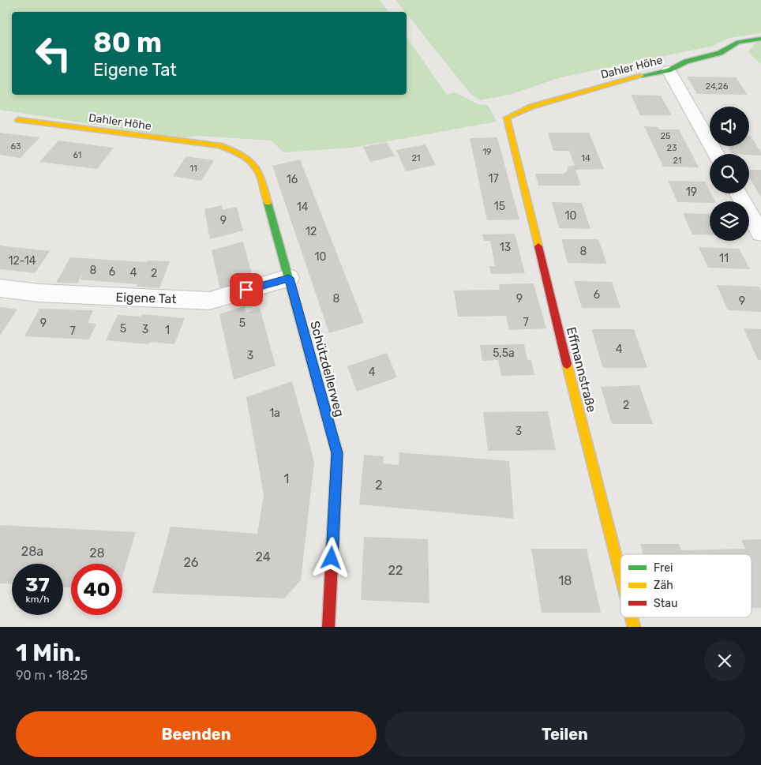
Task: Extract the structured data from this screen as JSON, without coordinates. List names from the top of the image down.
{
  "streets": {
    "street": [
      "Dahler Höhe",
      "Eigene Tat",
      "Schützdellerweg",
      "Effmannstraße"
    ]
  },
  "crossings": [
    ["Dahler Höhe", "Schützdellerweg"],
    ["Dahler Höhe", "Effmannstraße"],
    ["Eigene Tat", "Schützdellerweg"]
  ],
  "house_numbers": [
    "24,26",
    "25",
    "63",
    "23",
    "19",
    "61",
    "21",
    "14",
    "21",
    "11",
    "17",
    "16",
    "19",
    "15",
    "14",
    "10",
    "9",
    "12",
    "13",
    "8",
    "10",
    "11",
    "12-14",
    "8",
    "6",
    "4",
    "2",
    "6",
    "8",
    "9",
    "9",
    "7",
    "9",
    "5",
    "5",
    "3",
    "1",
    "7",
    "4",
    "5,5a",
    "3",
    "4",
    "2",
    "1a",
    "3",
    "1",
    "2",
    "28a",
    "28",
    "24",
    "26",
    "22",
    "18"
  ],
  "legend": ["Frei", "Zäh", "Stau"],
  "page": {
    "turn": ["80 m", "Eigene Tat"],
    "speed": "37 km/h",
    "limit": "40",
    "heading": ["1 Min.", "90 m · 18:25"],
    "buttons": ["Beenden", "Teilen"]
  }
}
